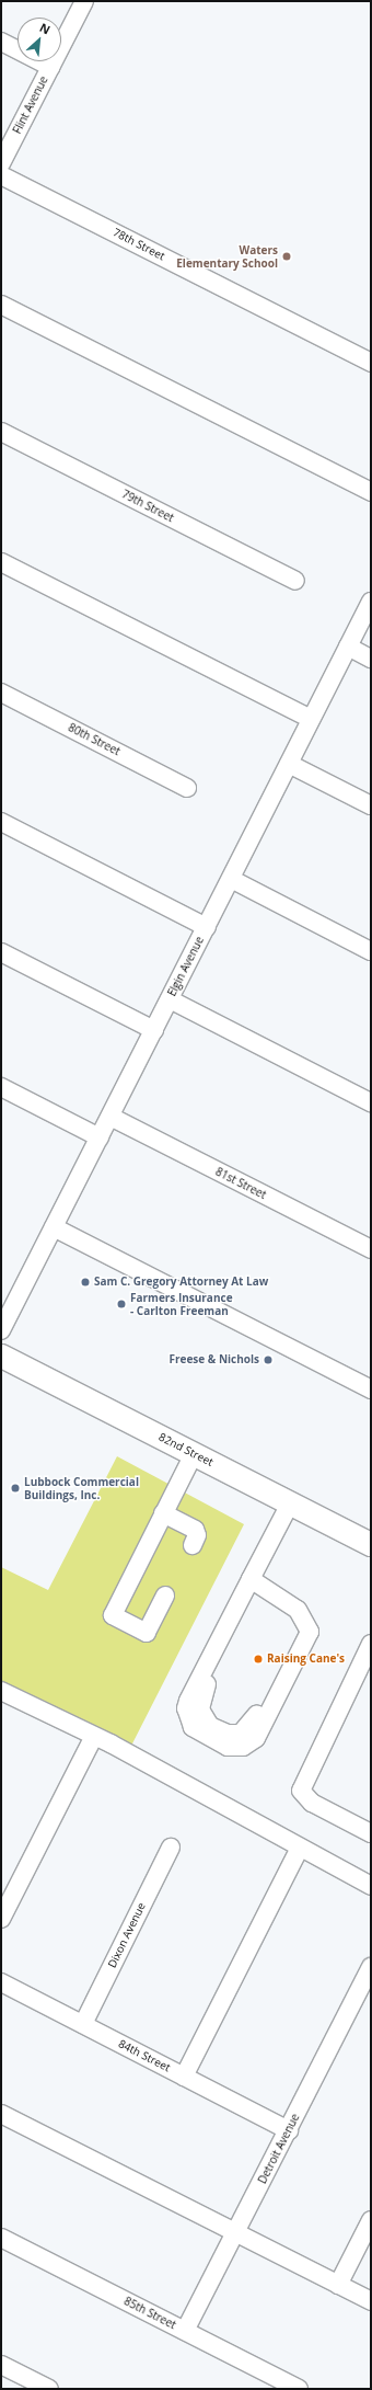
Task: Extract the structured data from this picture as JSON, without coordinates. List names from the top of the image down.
{
  "streets": {
    "main road": ["82nd Street"],
    "street": [
      "Flint Avenue",
      "78th Street",
      "79th Street",
      "80th Street",
      "Elgin Avenue",
      "81st Street",
      "Dixon Avenue",
      "84th Street",
      "Detroit Avenue",
      "85th Street"
    ]
  },
  "crossings": [
    ["Elgin Avenue", "81st Street"],
    ["Dixon Avenue", "84th Street"],
    ["84th Street", "Detroit Avenue"],
    ["Detroit Avenue", "85th Street"]
  ],
  "places": [
    "Waters Elementary School",
    "Sam C. Gregory Attorney At Law",
    "Farmers Insurance - Carlton Freeman",
    "Freese & Nichols",
    "Lubbock Commercial Buildings, Inc.",
    "Raising Cane's"
  ],
  "north": "top right"
}
